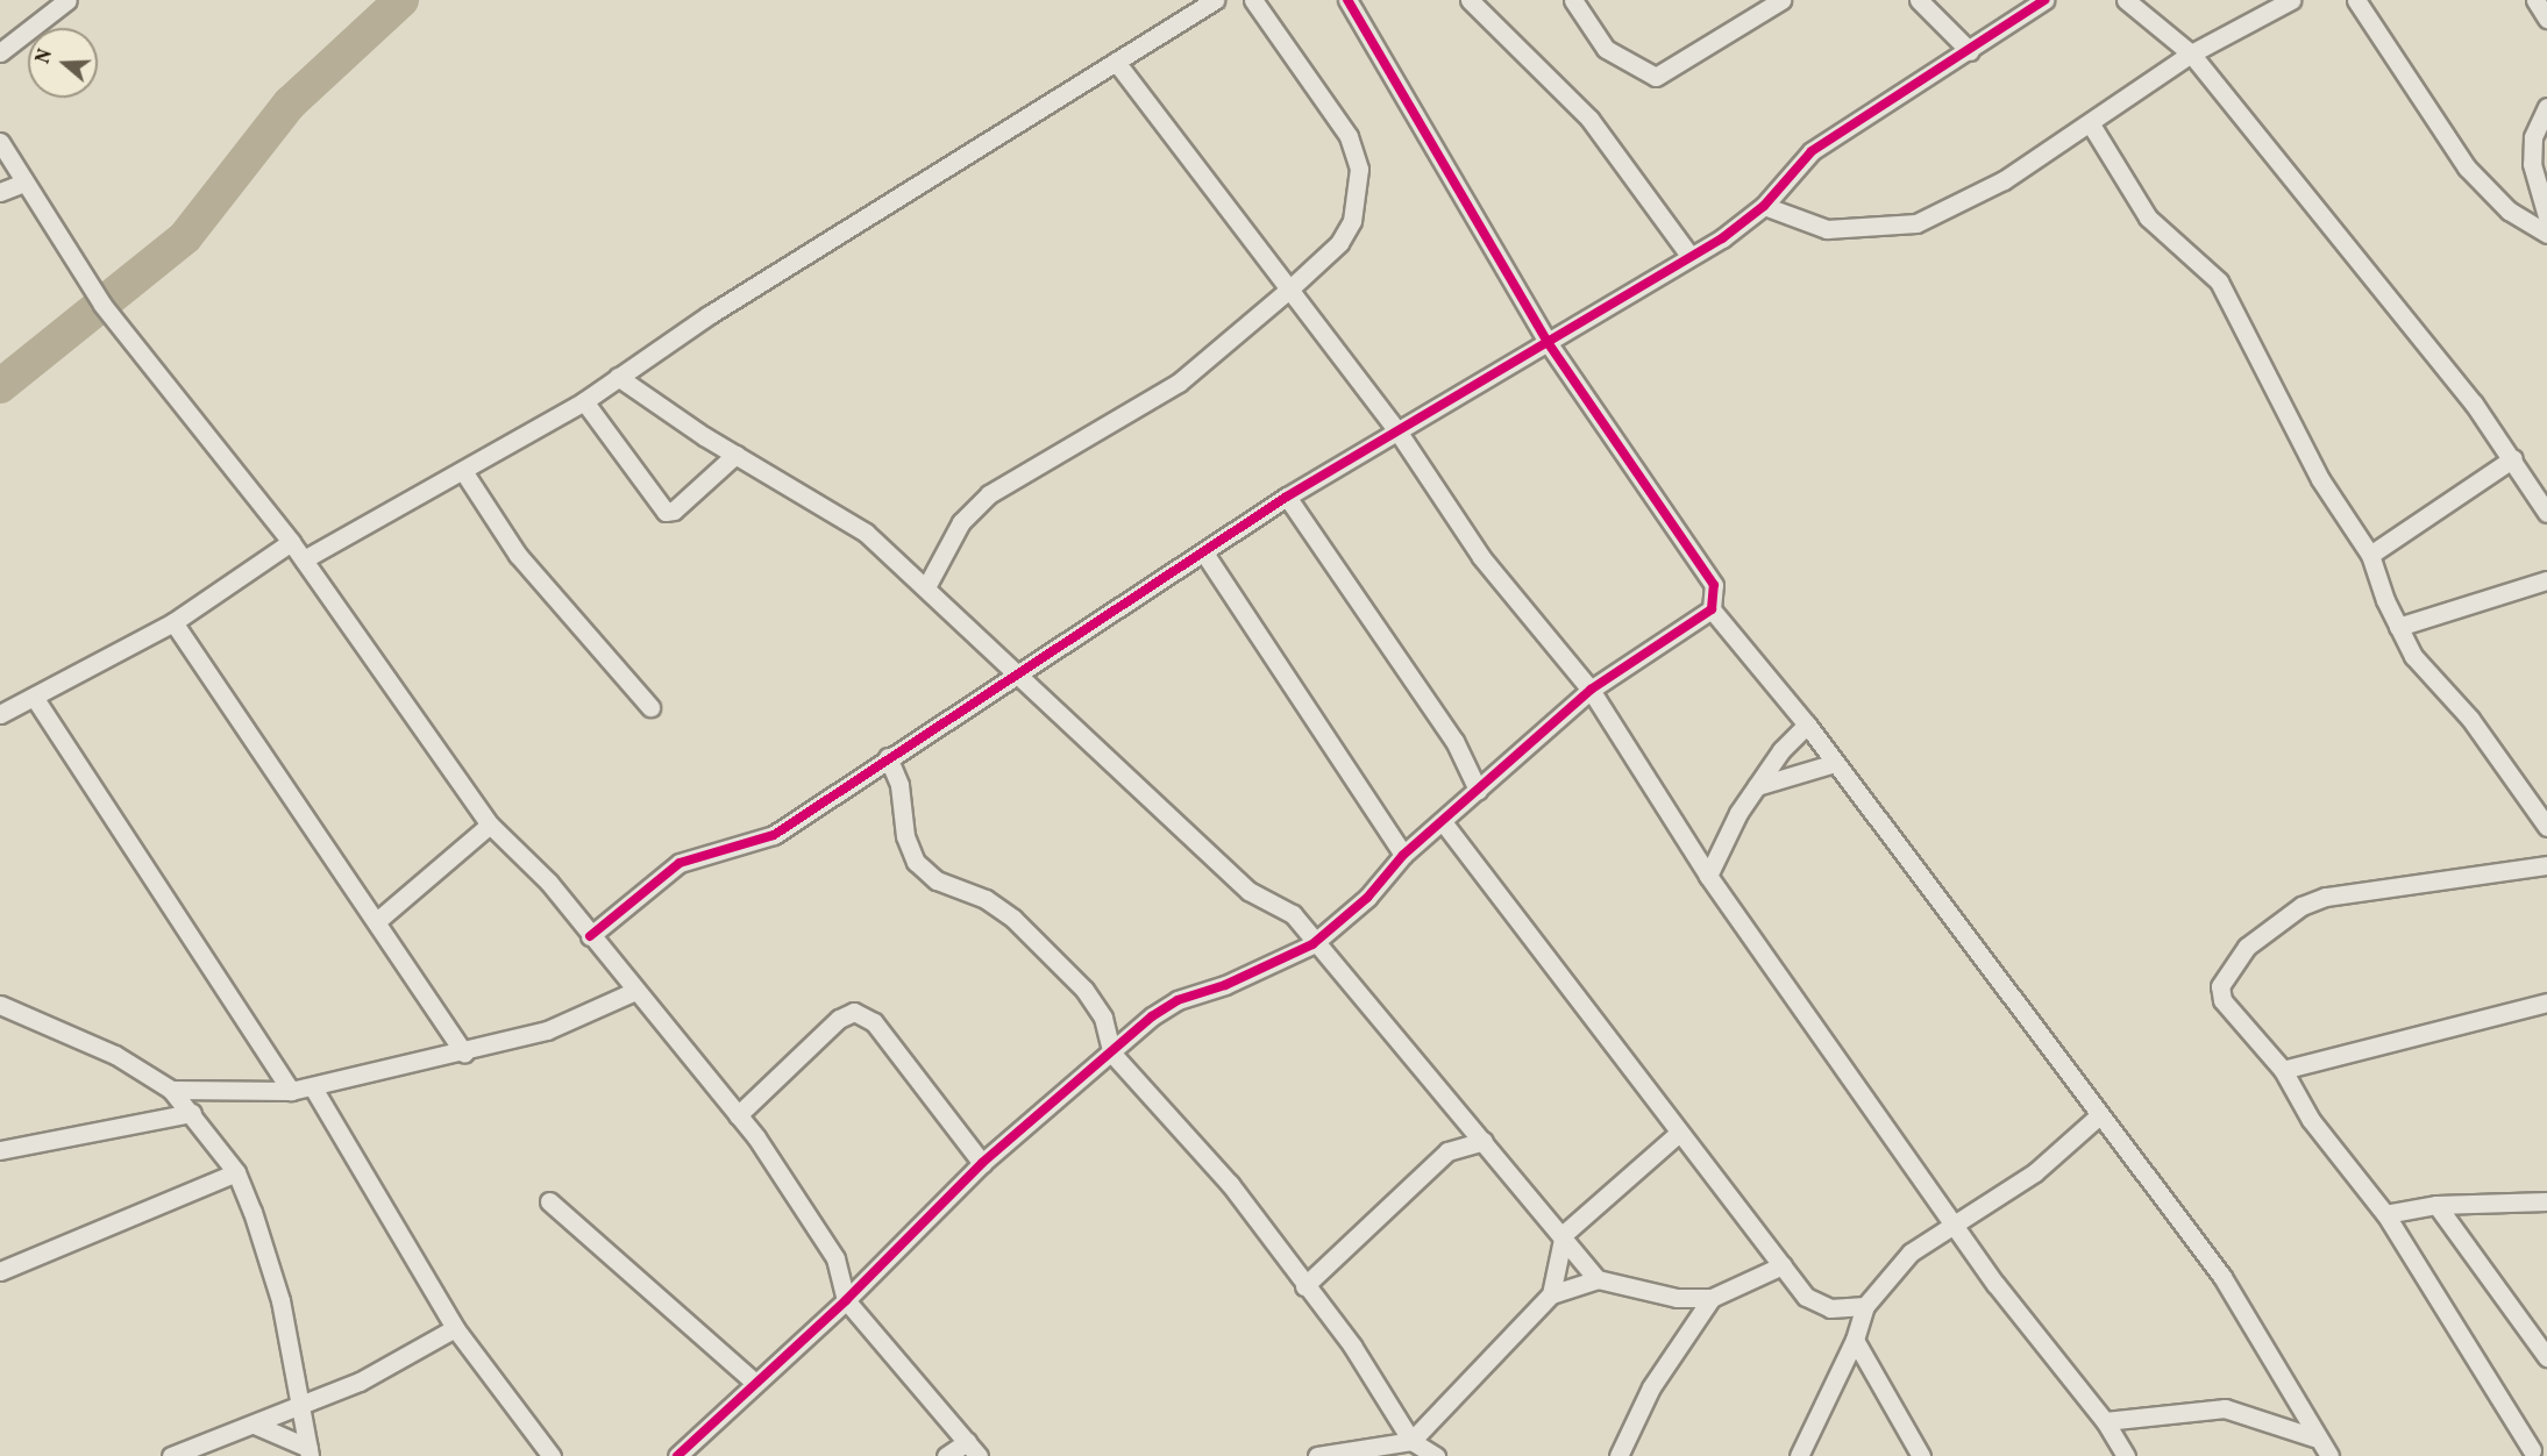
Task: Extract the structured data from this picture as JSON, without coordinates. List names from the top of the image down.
{
  "north": "left"
}
